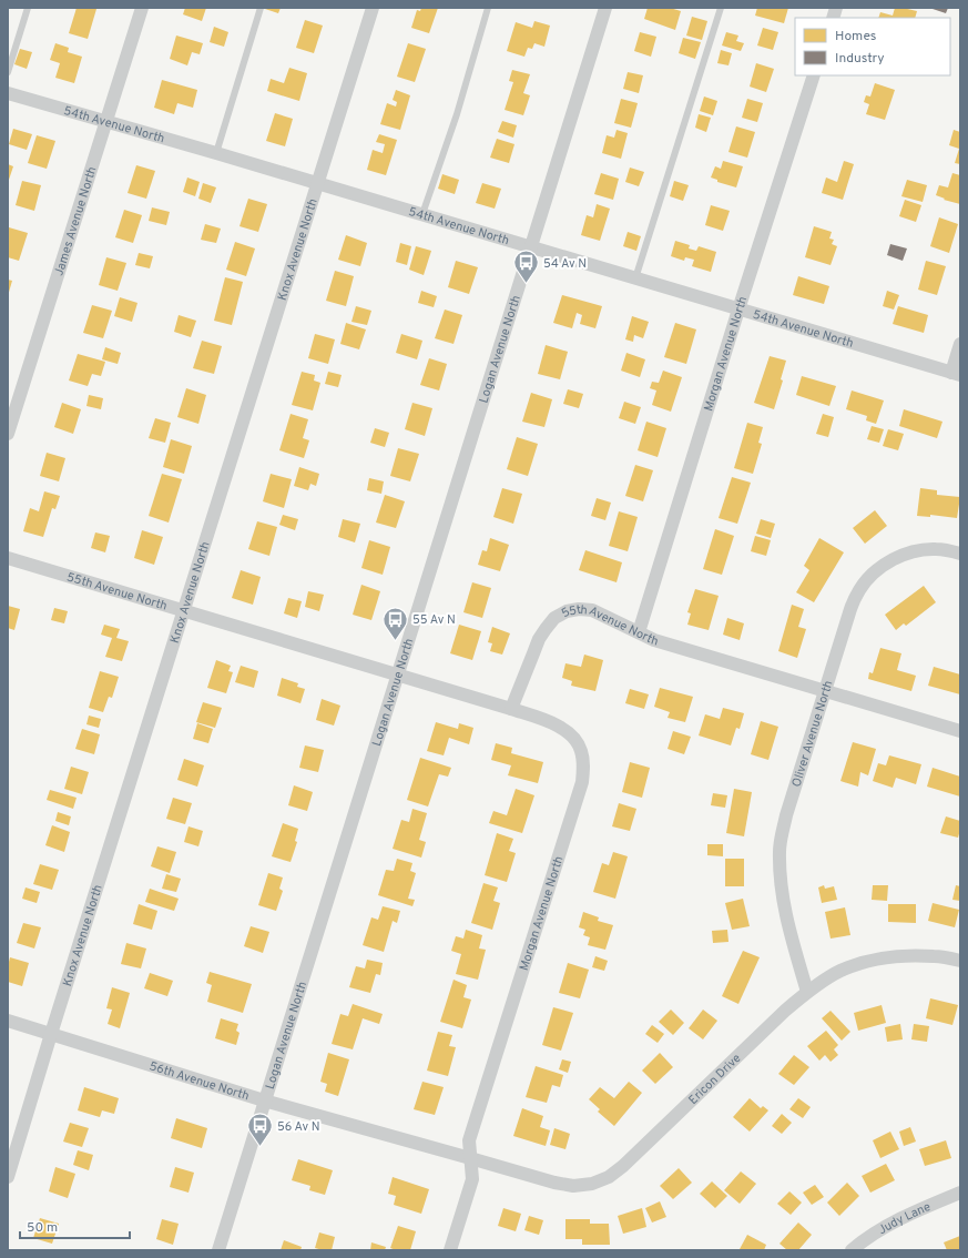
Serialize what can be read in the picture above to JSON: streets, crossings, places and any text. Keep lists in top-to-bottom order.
{
  "streets": {
    "street": [
      "54th Avenue North",
      "James Avenue North",
      "Knox Avenue North",
      "Logan Avenue North",
      "Morgan Avenue North",
      "55th Avenue North",
      "Oliver Avenue North",
      "Ericon Drive",
      "56th Avenue North",
      "Judy Lane"
    ]
  },
  "crossings": [
    ["54th Avenue North", "James Avenue North"],
    ["54th Avenue North", "Knox Avenue North"],
    ["54th Avenue North", "Logan Avenue North"],
    ["54th Avenue North", "Morgan Avenue North"],
    ["Knox Avenue North", "55th Avenue North"],
    ["Knox Avenue North", "56th Avenue North"],
    ["Logan Avenue North", "55th Avenue North"],
    ["Logan Avenue North", "56th Avenue North"],
    ["Morgan Avenue North", "55th Avenue North"],
    ["Morgan Avenue North", "Ericon Drive"],
    ["Morgan Avenue North", "56th Avenue North"],
    ["55th Avenue North", "Oliver Avenue North"],
    ["Oliver Avenue North", "Ericon Drive"],
    ["Ericon Drive", "56th Avenue North"]
  ],
  "places": {
    "bus stop": ["54 Av N", "55 Av N", "56 Av N"]
  },
  "legend": ["Homes", "Industry"],
  "scale_bar": "50 m"
}
